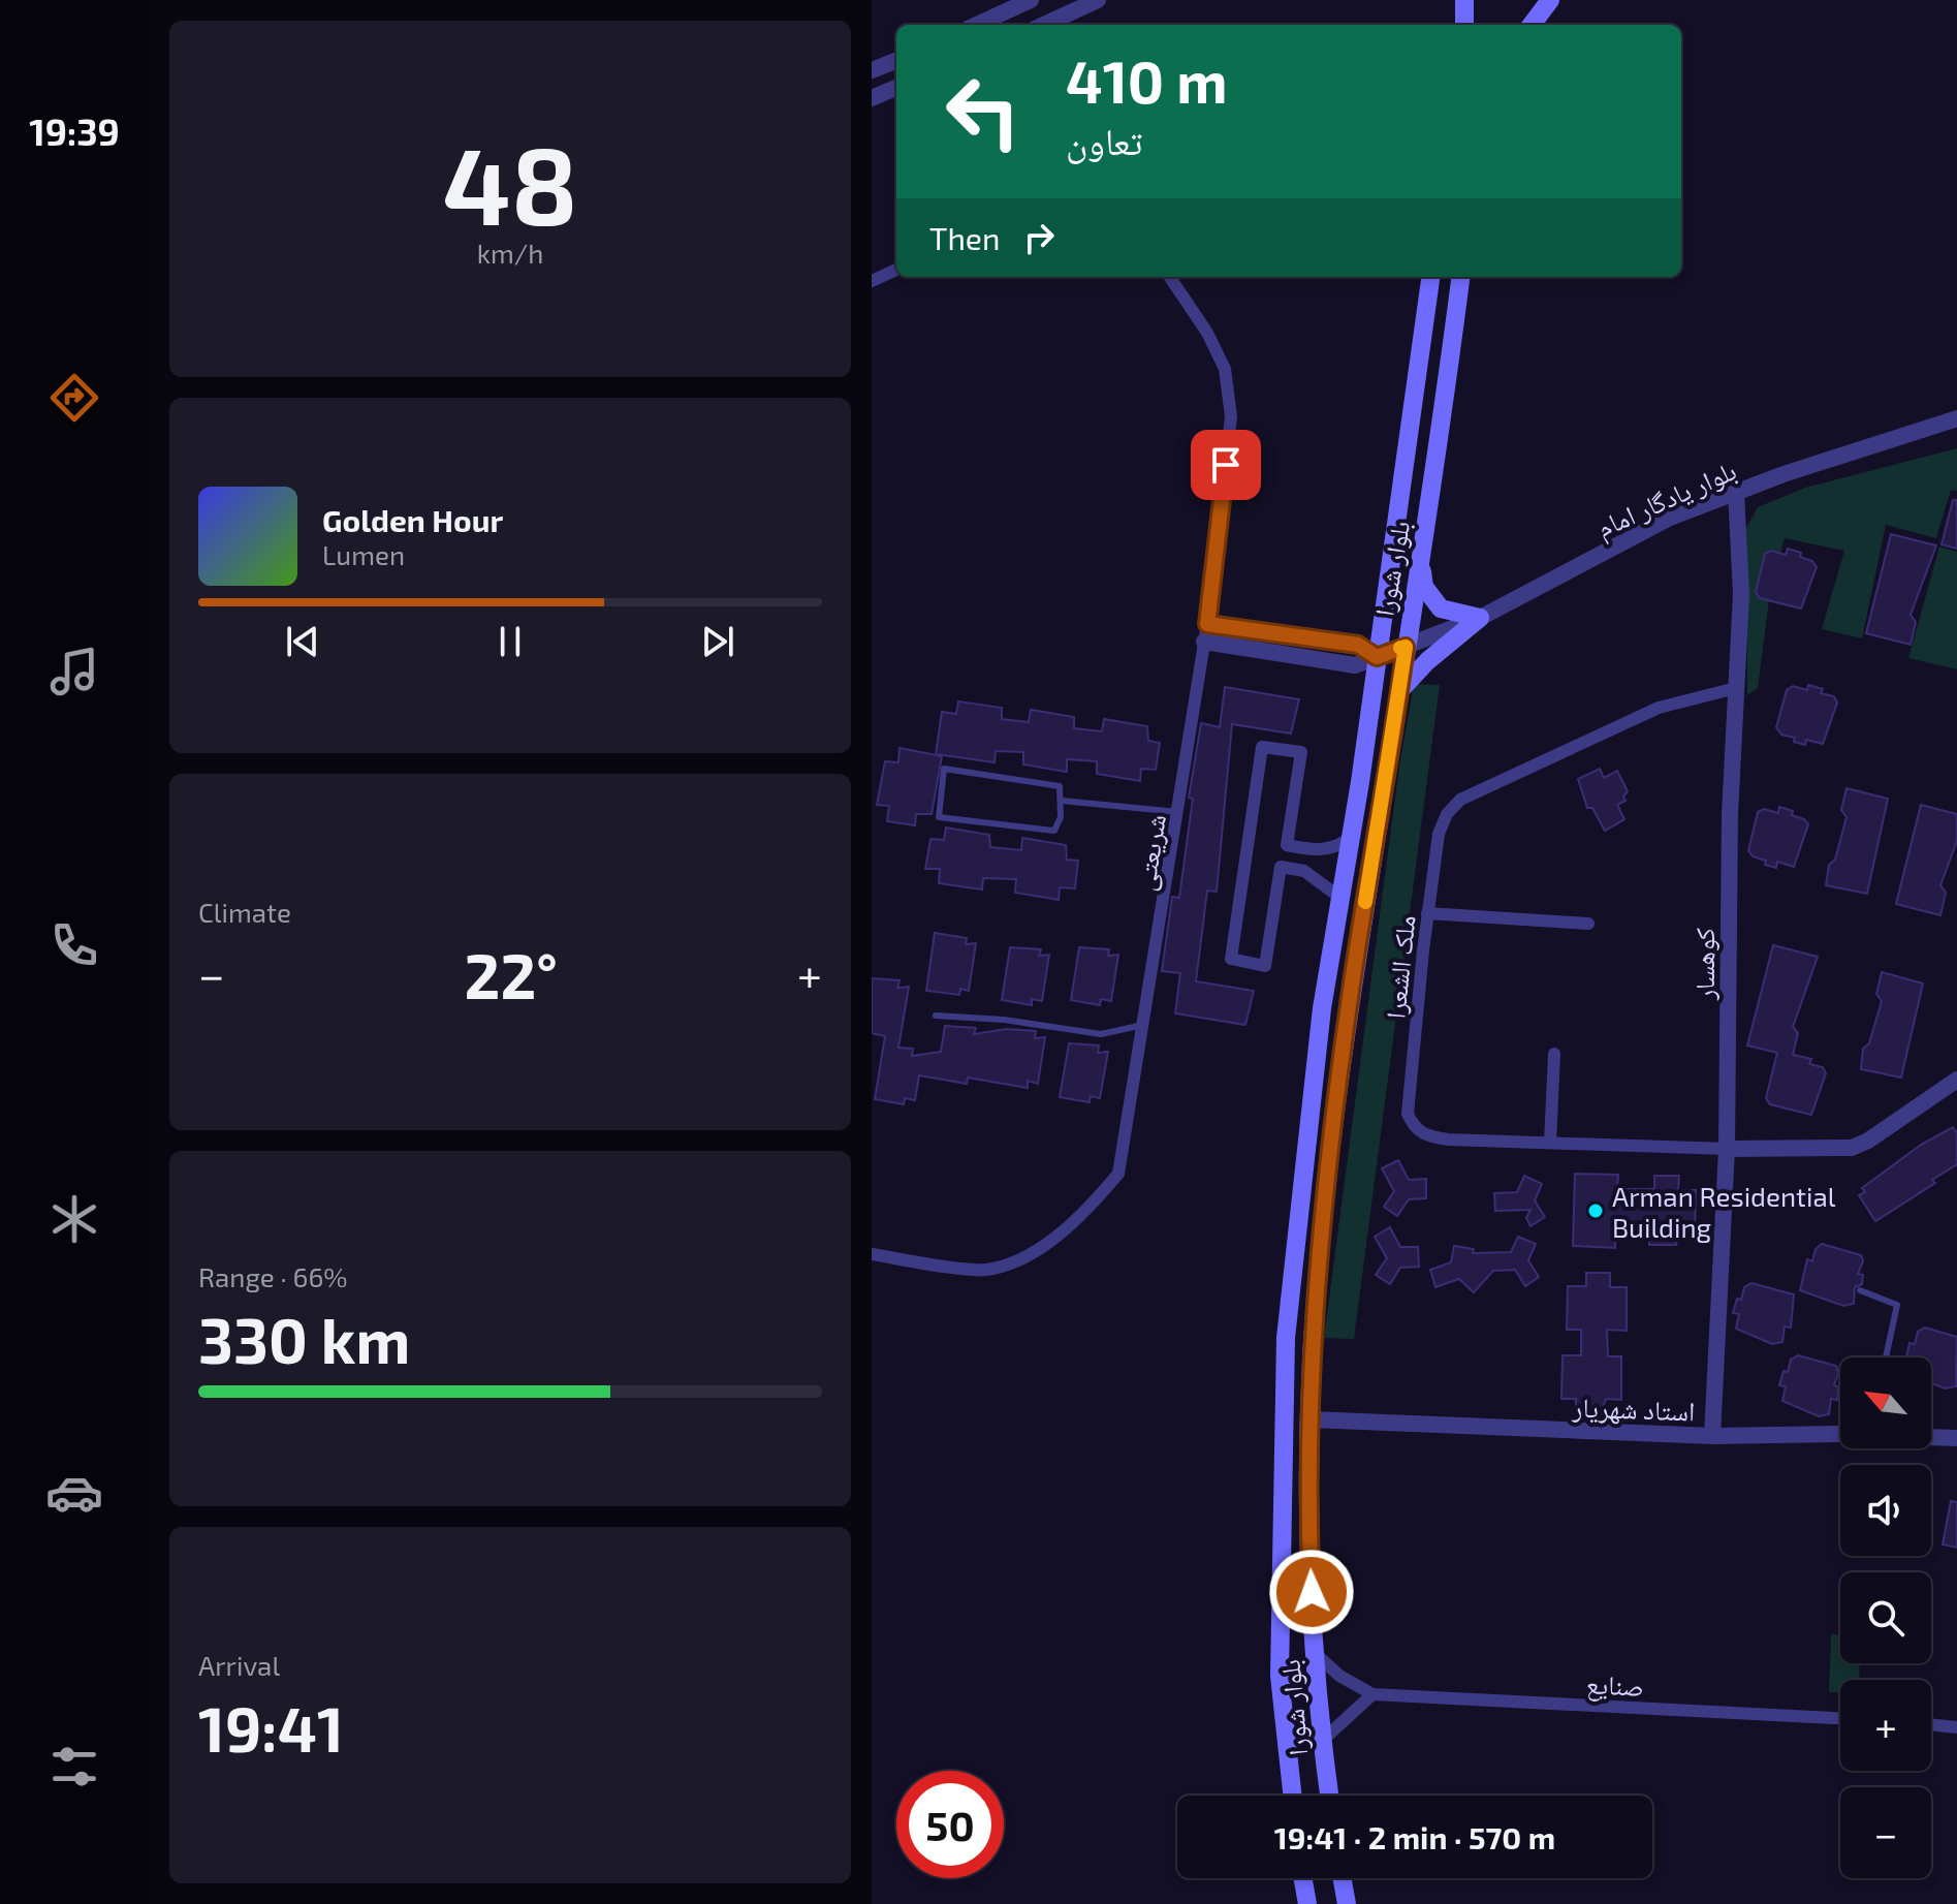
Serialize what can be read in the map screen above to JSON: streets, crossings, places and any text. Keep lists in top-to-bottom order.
{
  "streets": {
    "main road": ["بلوار شورا"],
    "street": [
      "بلوار یادگار امام",
      "شریعتی",
      "کوهسار",
      "ملک الشعرا",
      "استاد شهریار",
      "صنایع"
    ]
  },
  "crossings": [
    ["بلوار یادگار امام", "بلوار شورا"],
    ["بلوار یادگار امام", "شریعتی"],
    ["بلوار یادگار امام", "کوهسار"],
    ["بلوار شورا", "استاد شهریار"],
    ["کوهسار", "ملک الشعرا"],
    ["کوهسار", "استاد شهریار"]
  ],
  "places": ["Arman Residential Building"],
  "north": "top left",
  "page": {
    "tabs": "19:39",
    "tile": [
      ["48", "km/h"],
      "Climate",
      ["Range · 66%", "330 km"],
      ["Arrival", "19:41"]
    ],
    "turn": ["410 m", "تعاون"],
    "then": "Then",
    "song": ["Golden Hour", "Lumen"],
    "heat": ["−", "22°", "+"],
    "map_buttons": ["+", "−"],
    "limit": "50",
    "trip": "19:41 · 2 min · 570 m"
  }
}
